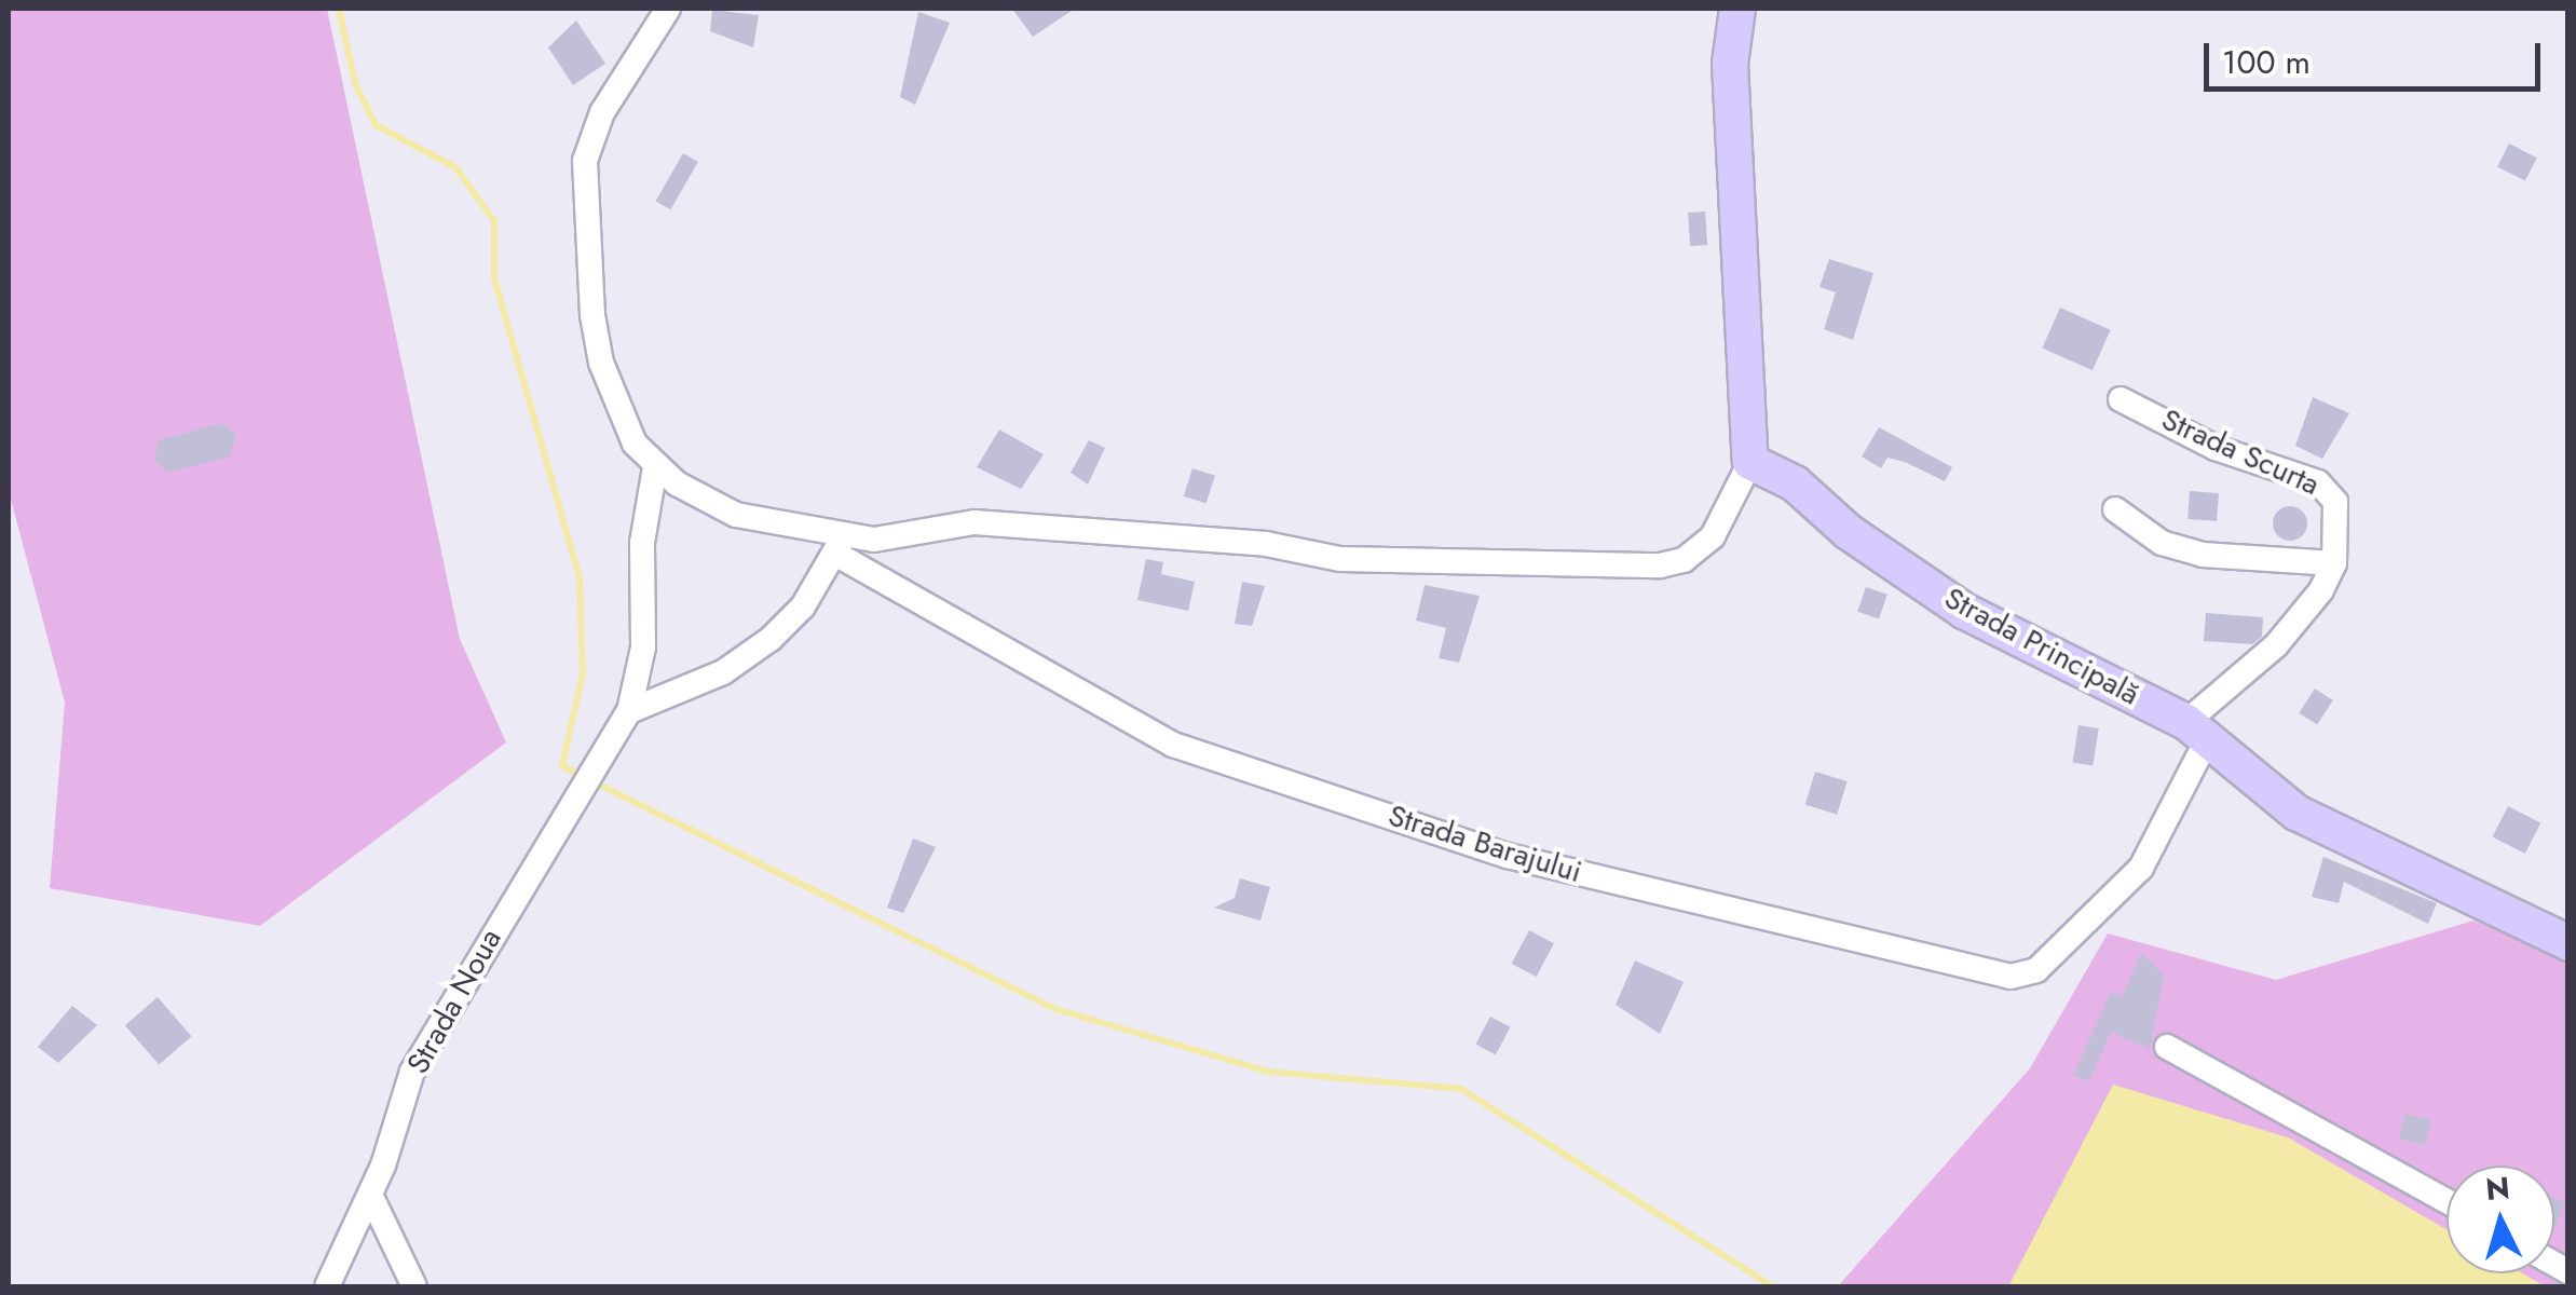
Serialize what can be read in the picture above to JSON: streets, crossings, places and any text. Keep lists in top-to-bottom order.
{
  "streets": {
    "main road": ["Strada Principală"],
    "street": ["Strada Scurta", "Strada Barajului", "Strada Noua"]
  },
  "crossings": [
    ["Strada Principală", "Strada Barajului"]
  ],
  "scale_bar": "100 m",
  "north": "top"
}
